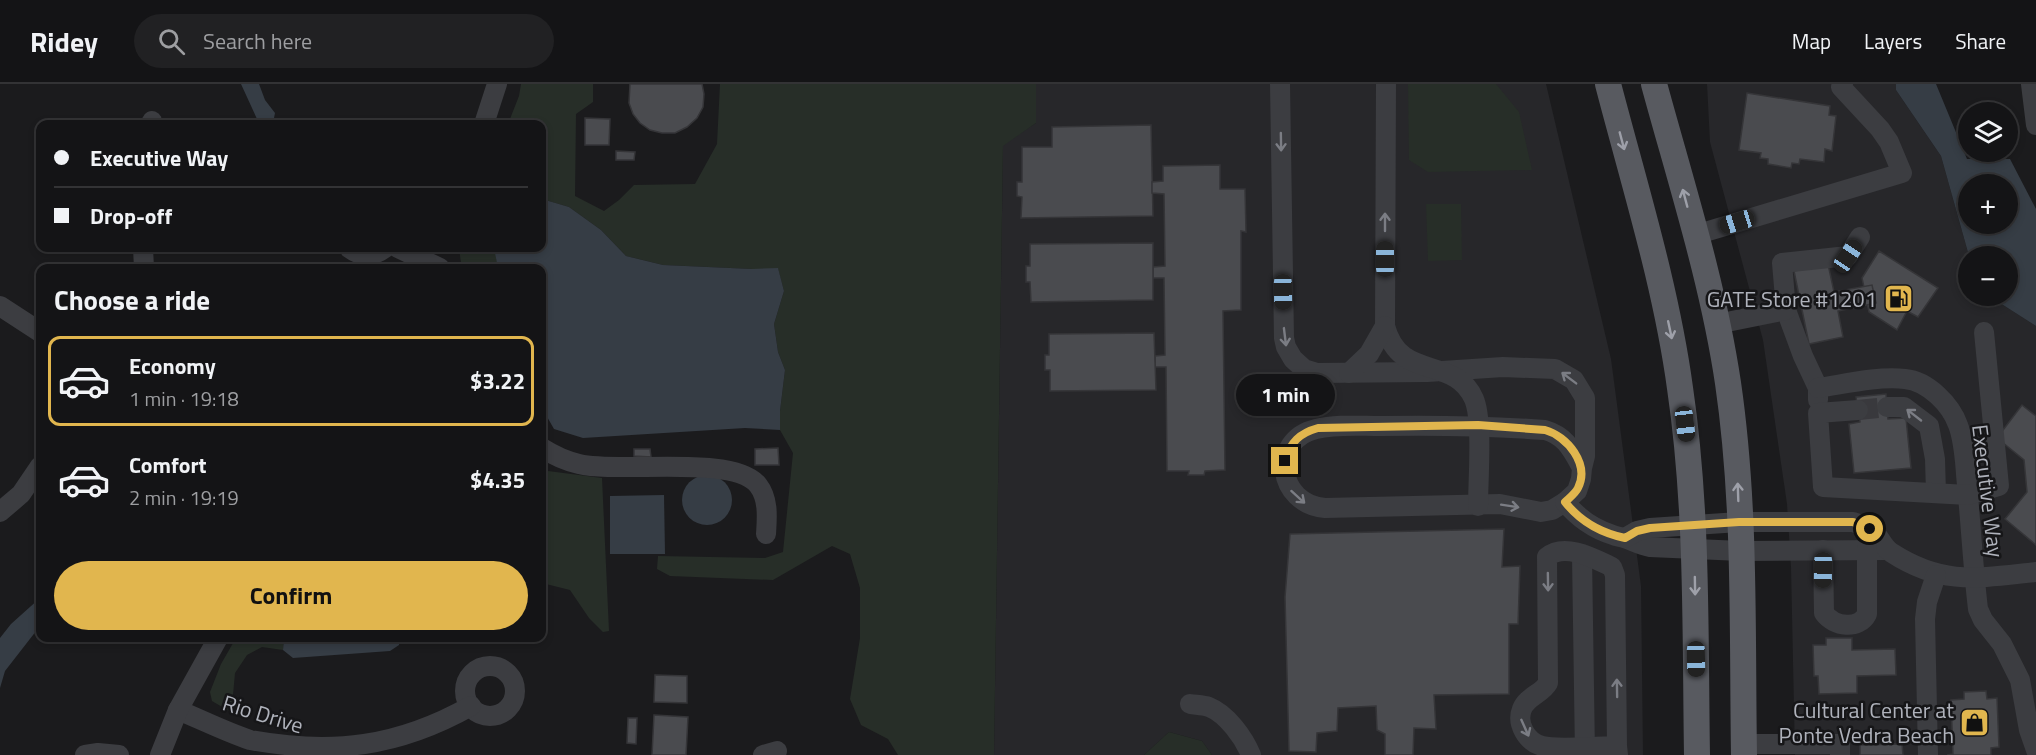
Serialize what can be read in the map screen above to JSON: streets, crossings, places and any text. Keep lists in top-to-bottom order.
{
  "streets": {
    "street": ["Executive Way", "Rio Drive"]
  },
  "places": {
    "fuel station": ["GATE Store #1201"],
    "shop": ["Cultural Center at Ponte Vedra Beach"]
  },
  "page": {
    "header": "Ridey",
    "search": "Search here",
    "nav": ["Map", "Layers", "Share"],
    "map_buttons": ["+", "−"],
    "banner": ["Executive Way", "Drop-off"],
    "heading": "Choose a ride",
    "list": [
      {
        "name": "Economy",
        "note": "1 min · 19:18",
        "value": "$3.22"
      },
      {
        "name": "Comfort",
        "note": "2 min · 19:19",
        "value": "$4.35"
      }
    ],
    "bubble": "1 min",
    "buttons": "Confirm"
  }
}
